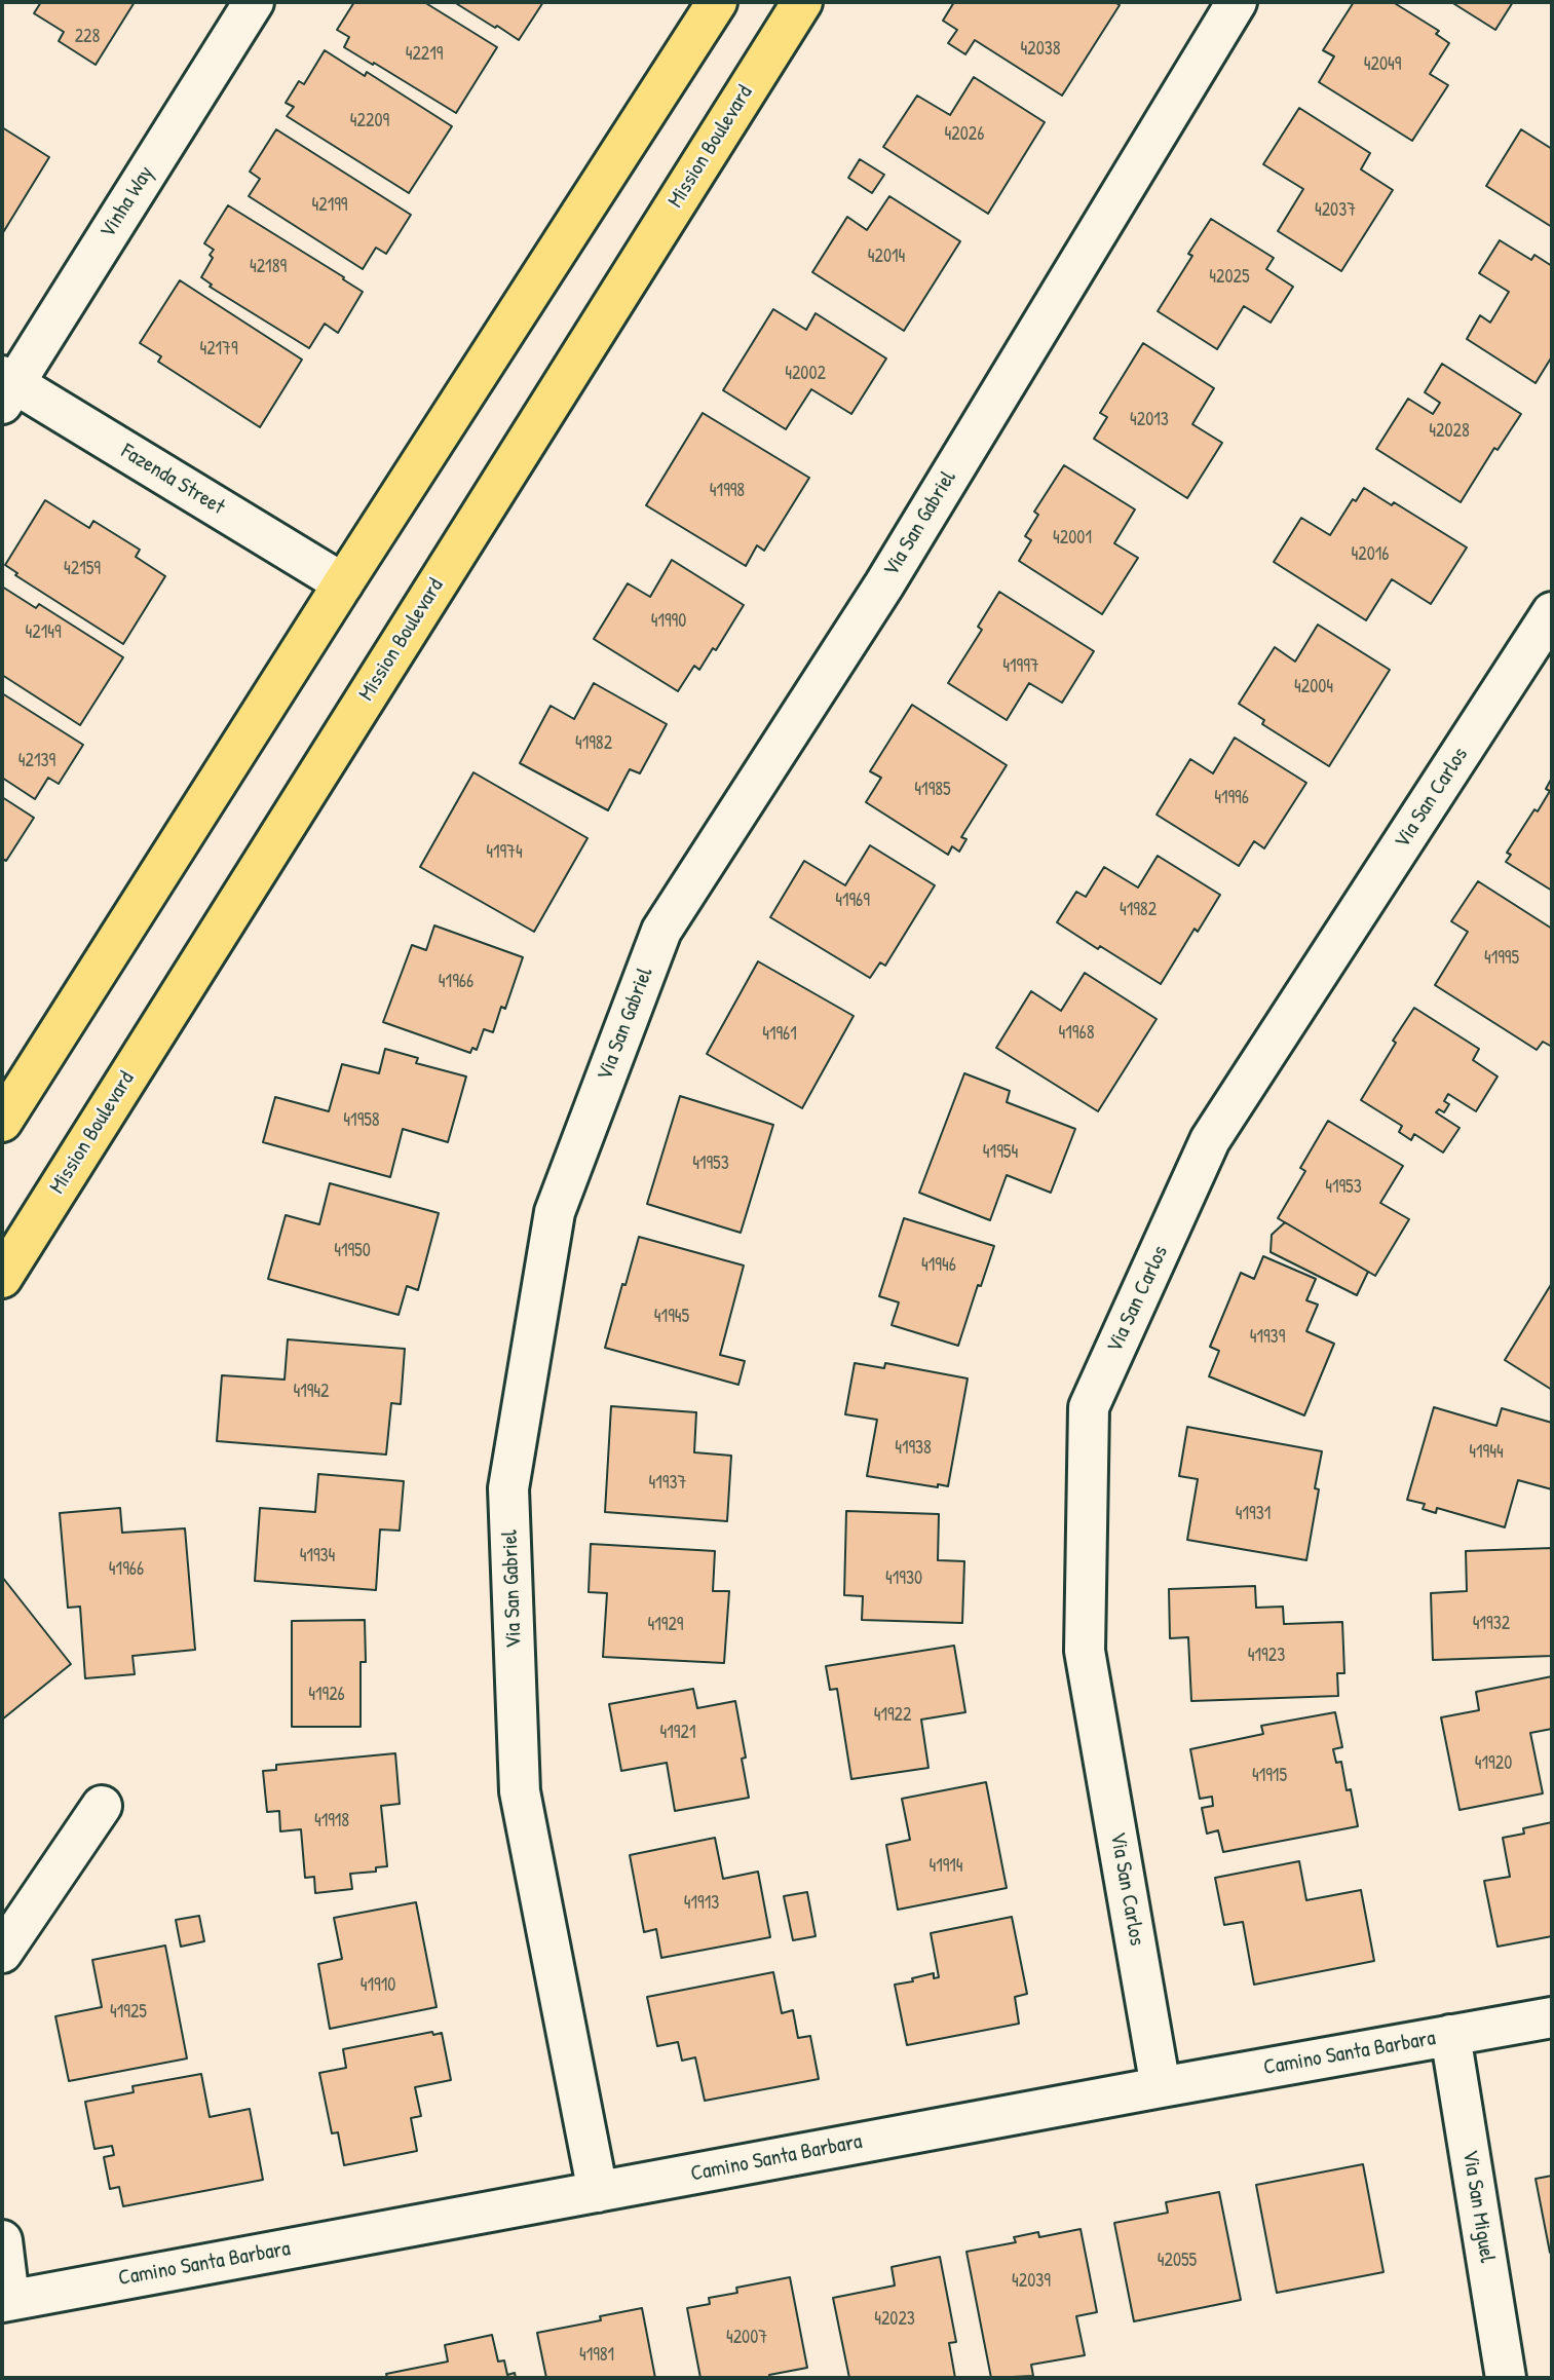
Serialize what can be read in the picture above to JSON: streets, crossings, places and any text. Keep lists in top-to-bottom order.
{
  "streets": {
    "main road": ["Mission Boulevard"],
    "street": [
      "Vinha Way",
      "Fazenda Street",
      "Via San Gabriel",
      "Via San Carlos",
      "Camino Santa Barbara",
      "Via San Miguel"
    ]
  },
  "crossings": [
    ["Vinha Way", "Fazenda Street"],
    ["Via San Gabriel", "Camino Santa Barbara"],
    ["Via San Carlos", "Camino Santa Barbara"],
    ["Camino Santa Barbara", "Via San Miguel"]
  ],
  "house_numbers": [
    "228",
    "42038",
    "42219",
    "42049",
    "42209",
    "42026",
    "42199",
    "42037",
    "42014",
    "42189",
    "42025",
    "42179",
    "42002",
    "42013",
    "42028",
    "41998",
    "42001",
    "42016",
    "42159",
    "41990",
    "42149",
    "41997",
    "42004",
    "41982",
    "42139",
    "41985",
    "41996",
    "41974",
    "41969",
    "41982",
    "41995",
    "41966",
    "41968",
    "41961",
    "41958",
    "41954",
    "41953",
    "41953",
    "41950",
    "41946",
    "41945",
    "41939",
    "41942",
    "41938",
    "41944",
    "41937",
    "41931",
    "41934",
    "41966",
    "41930",
    "41932",
    "41929",
    "41923",
    "41926",
    "41922",
    "41921",
    "41920",
    "41915",
    "41918",
    "41914",
    "41913",
    "41910",
    "41925",
    "42055",
    "42039",
    "42023",
    "42007",
    "41981"
  ]
}
